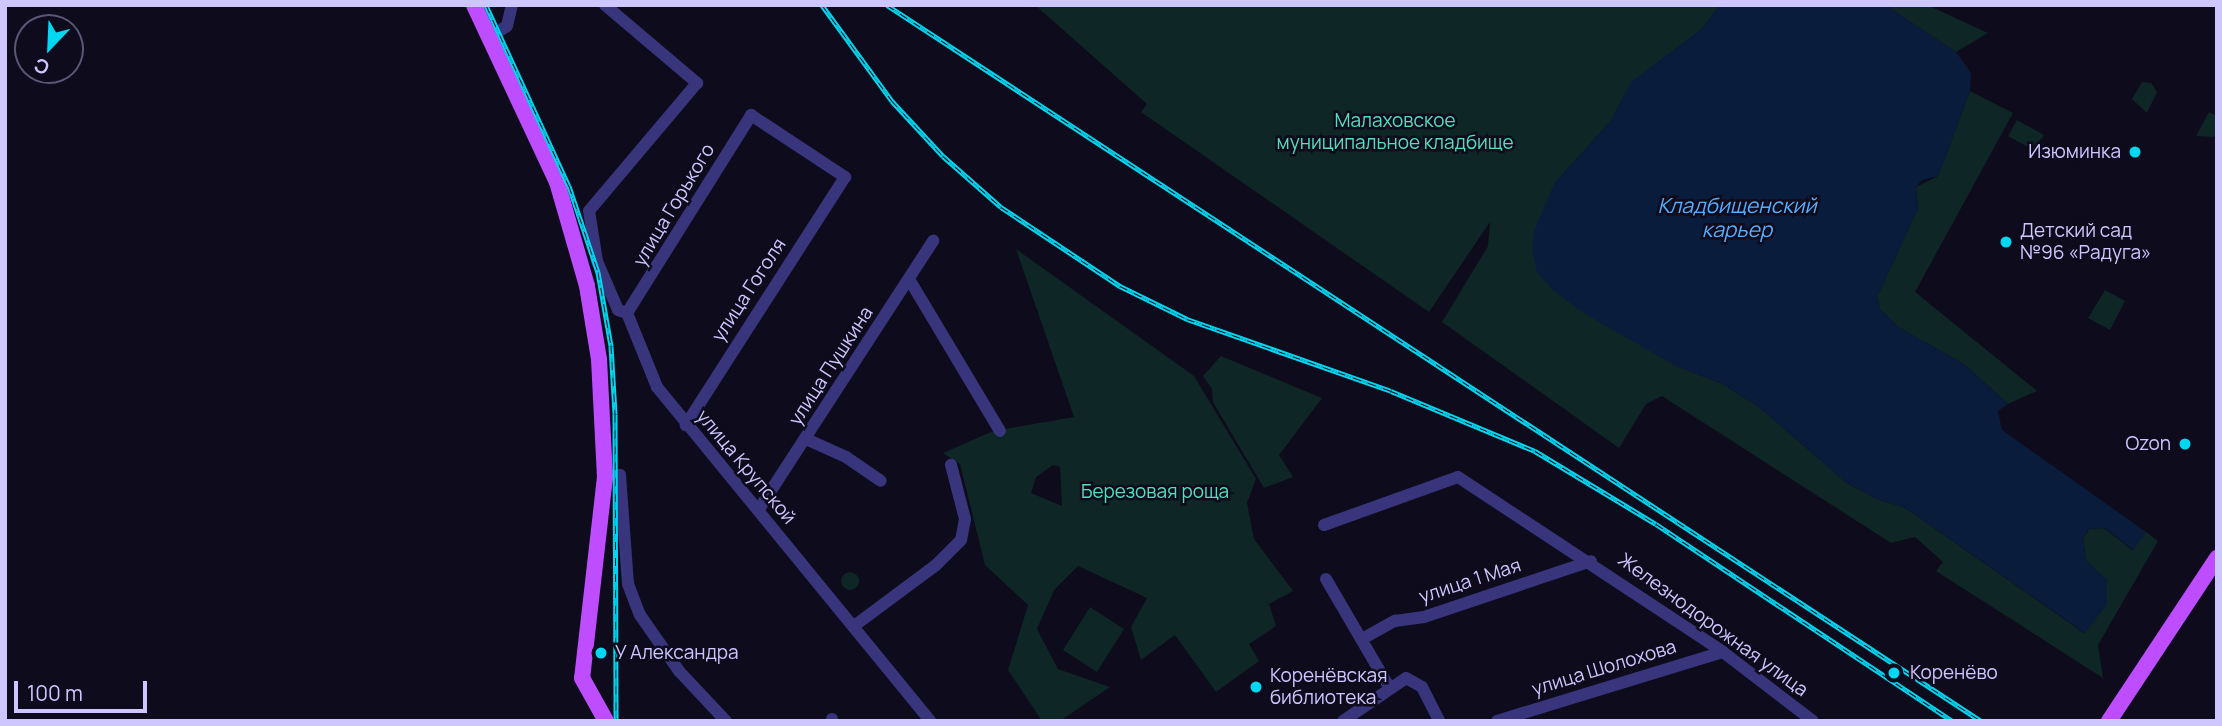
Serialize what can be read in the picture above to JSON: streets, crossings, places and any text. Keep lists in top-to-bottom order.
{
  "streets": {
    "street": [
      "улица Горького",
      "улица Гоголя",
      "улица Пушкина",
      "улица Крупской",
      "улица 1 Мая",
      "Железнодорожная улица",
      "улица Шолохова"
    ]
  },
  "crossings": [
    ["улица Горького", "улица Гоголя"],
    ["улица Горького", "улица Крупской"],
    ["улица Гоголя", "улица Крупской"],
    ["улица Пушкина", "улица Крупской"],
    ["улица 1 Мая", "Железнодорожная улица"],
    ["Железнодорожная улица", "улица Шолохова"]
  ],
  "water": ["Кладбищенский карьер"],
  "parks": ["Малаховское муниципальное кладбище", "Березовая роща"],
  "places": [
    "Изюминка",
    "Детский сад №96 «Радуга»",
    "Ozon",
    "У Александра",
    "Коренёво",
    "Коренёвская библиотека"
  ],
  "scale_bar": "100 m",
  "north": "bottom left"
}
